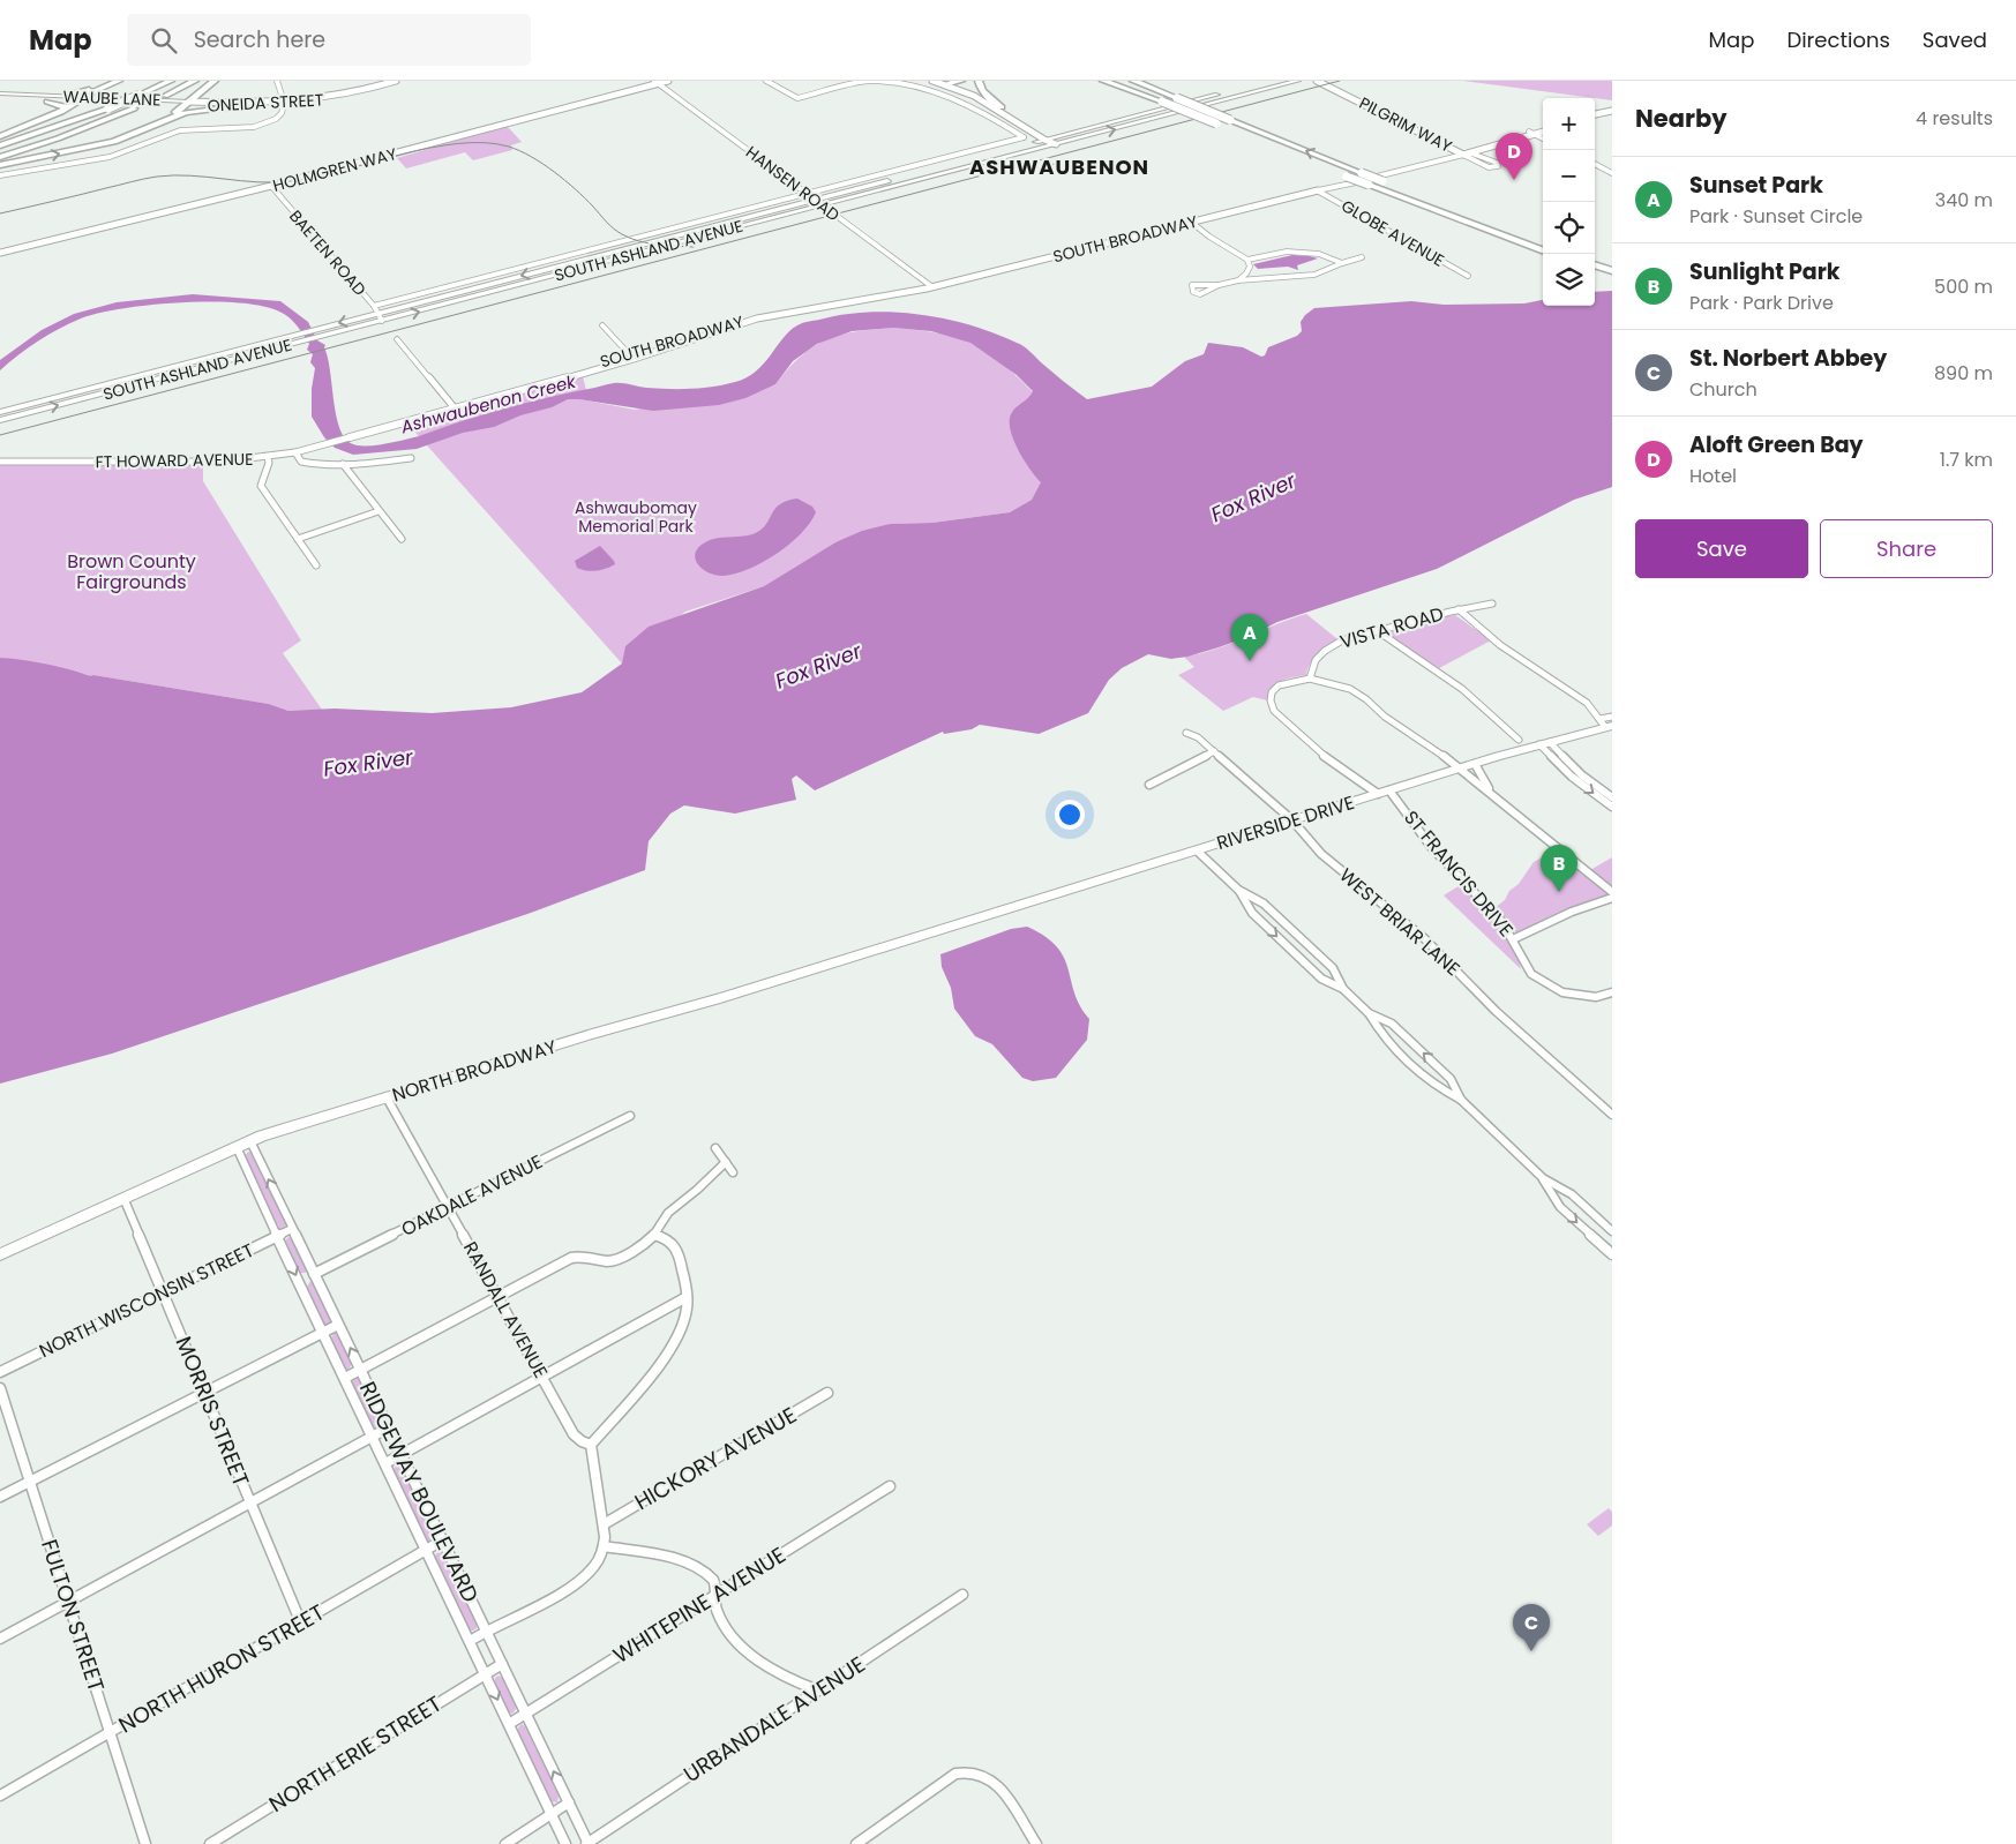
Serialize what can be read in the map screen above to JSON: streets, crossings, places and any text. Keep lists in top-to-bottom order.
{
  "streets": {
    "main road": [
      "WAUBE LANE",
      "SOUTH ASHLAND AVENUE",
      "RIVERSIDE DRIVE",
      "NORTH BROADWAY"
    ],
    "street": [
      "ONEIDA STREET",
      "PILGRIM WAY",
      "HOLMGREN WAY",
      "HANSEN ROAD",
      "GLOBE AVENUE",
      "SOUTH BROADWAY",
      "BAETEN ROAD",
      "FT HOWARD AVENUE",
      "VISTA ROAD",
      "ST FRANCIS DRIVE",
      "WEST BRIAR LANE",
      "OAKDALE AVENUE",
      "NORTH WISCONSIN STREET",
      "RANDALL AVENUE",
      "MORRIS STREET",
      "HICKORY AVENUE",
      "RIDGEWAY BOULEVARD",
      "WHITEPINE AVENUE",
      "FULTON STREET",
      "NORTH HURON STREET",
      "URBANDALE AVENUE",
      "NORTH ERIE STREET"
    ]
  },
  "crossings": [
    ["WAUBE LANE", "ONEIDA STREET"],
    ["PILGRIM WAY", "SOUTH BROADWAY"],
    ["HOLMGREN WAY", "HANSEN ROAD"],
    ["HOLMGREN WAY", "BAETEN ROAD"],
    ["HANSEN ROAD", "SOUTH BROADWAY"],
    ["HANSEN ROAD", "SOUTH ASHLAND AVENUE"],
    ["GLOBE AVENUE", "SOUTH BROADWAY"],
    ["SOUTH BROADWAY", "FT HOWARD AVENUE"],
    ["SOUTH ASHLAND AVENUE", "BAETEN ROAD"],
    ["VISTA ROAD", "ST FRANCIS DRIVE"],
    ["RIVERSIDE DRIVE", "ST FRANCIS DRIVE"],
    ["RIVERSIDE DRIVE", "WEST BRIAR LANE"],
    ["RIVERSIDE DRIVE", "NORTH BROADWAY"],
    ["NORTH BROADWAY", "RANDALL AVENUE"],
    ["NORTH BROADWAY", "MORRIS STREET"],
    ["NORTH BROADWAY", "RIDGEWAY BOULEVARD"],
    ["OAKDALE AVENUE", "RANDALL AVENUE"],
    ["OAKDALE AVENUE", "RIDGEWAY BOULEVARD"],
    ["NORTH WISCONSIN STREET", "MORRIS STREET"],
    ["NORTH WISCONSIN STREET", "RIDGEWAY BOULEVARD"],
    ["MORRIS STREET", "NORTH HURON STREET"],
    ["RIDGEWAY BOULEVARD", "WHITEPINE AVENUE"],
    ["RIDGEWAY BOULEVARD", "NORTH HURON STREET"],
    ["RIDGEWAY BOULEVARD", "URBANDALE AVENUE"],
    ["RIDGEWAY BOULEVARD", "NORTH ERIE STREET"],
    ["FULTON STREET", "NORTH HURON STREET"]
  ],
  "districts": ["ASHWAUBENON"],
  "water": ["Ashwaubenon Creek", "Fox River"],
  "parks": ["Ashwaubomay Memorial Park", "Brown County Fairgrounds"],
  "page": {
    "header": "Map",
    "search": "Search here",
    "nav": ["Map", "Directions", "Saved"],
    "heading": ["Nearby", "4 results"],
    "map_buttons": ["+", "−"],
    "pins": [
      "D",
      "A",
      "B",
      "C"
    ],
    "list": [
      {
        "mark": "A",
        "name": "Sunset Park",
        "note": "Park · Sunset Circle",
        "value": "340 m"
      },
      {
        "mark": "B",
        "name": "Sunlight Park",
        "note": "Park · Park Drive",
        "value": "500 m"
      },
      {
        "mark": "C",
        "name": "St. Norbert Abbey",
        "note": "Church",
        "value": "890 m"
      },
      {
        "mark": "D",
        "name": "Aloft Green Bay",
        "note": "Hotel",
        "value": "1.7 km"
      }
    ],
    "buttons": ["Save", "Share"]
  }
}
